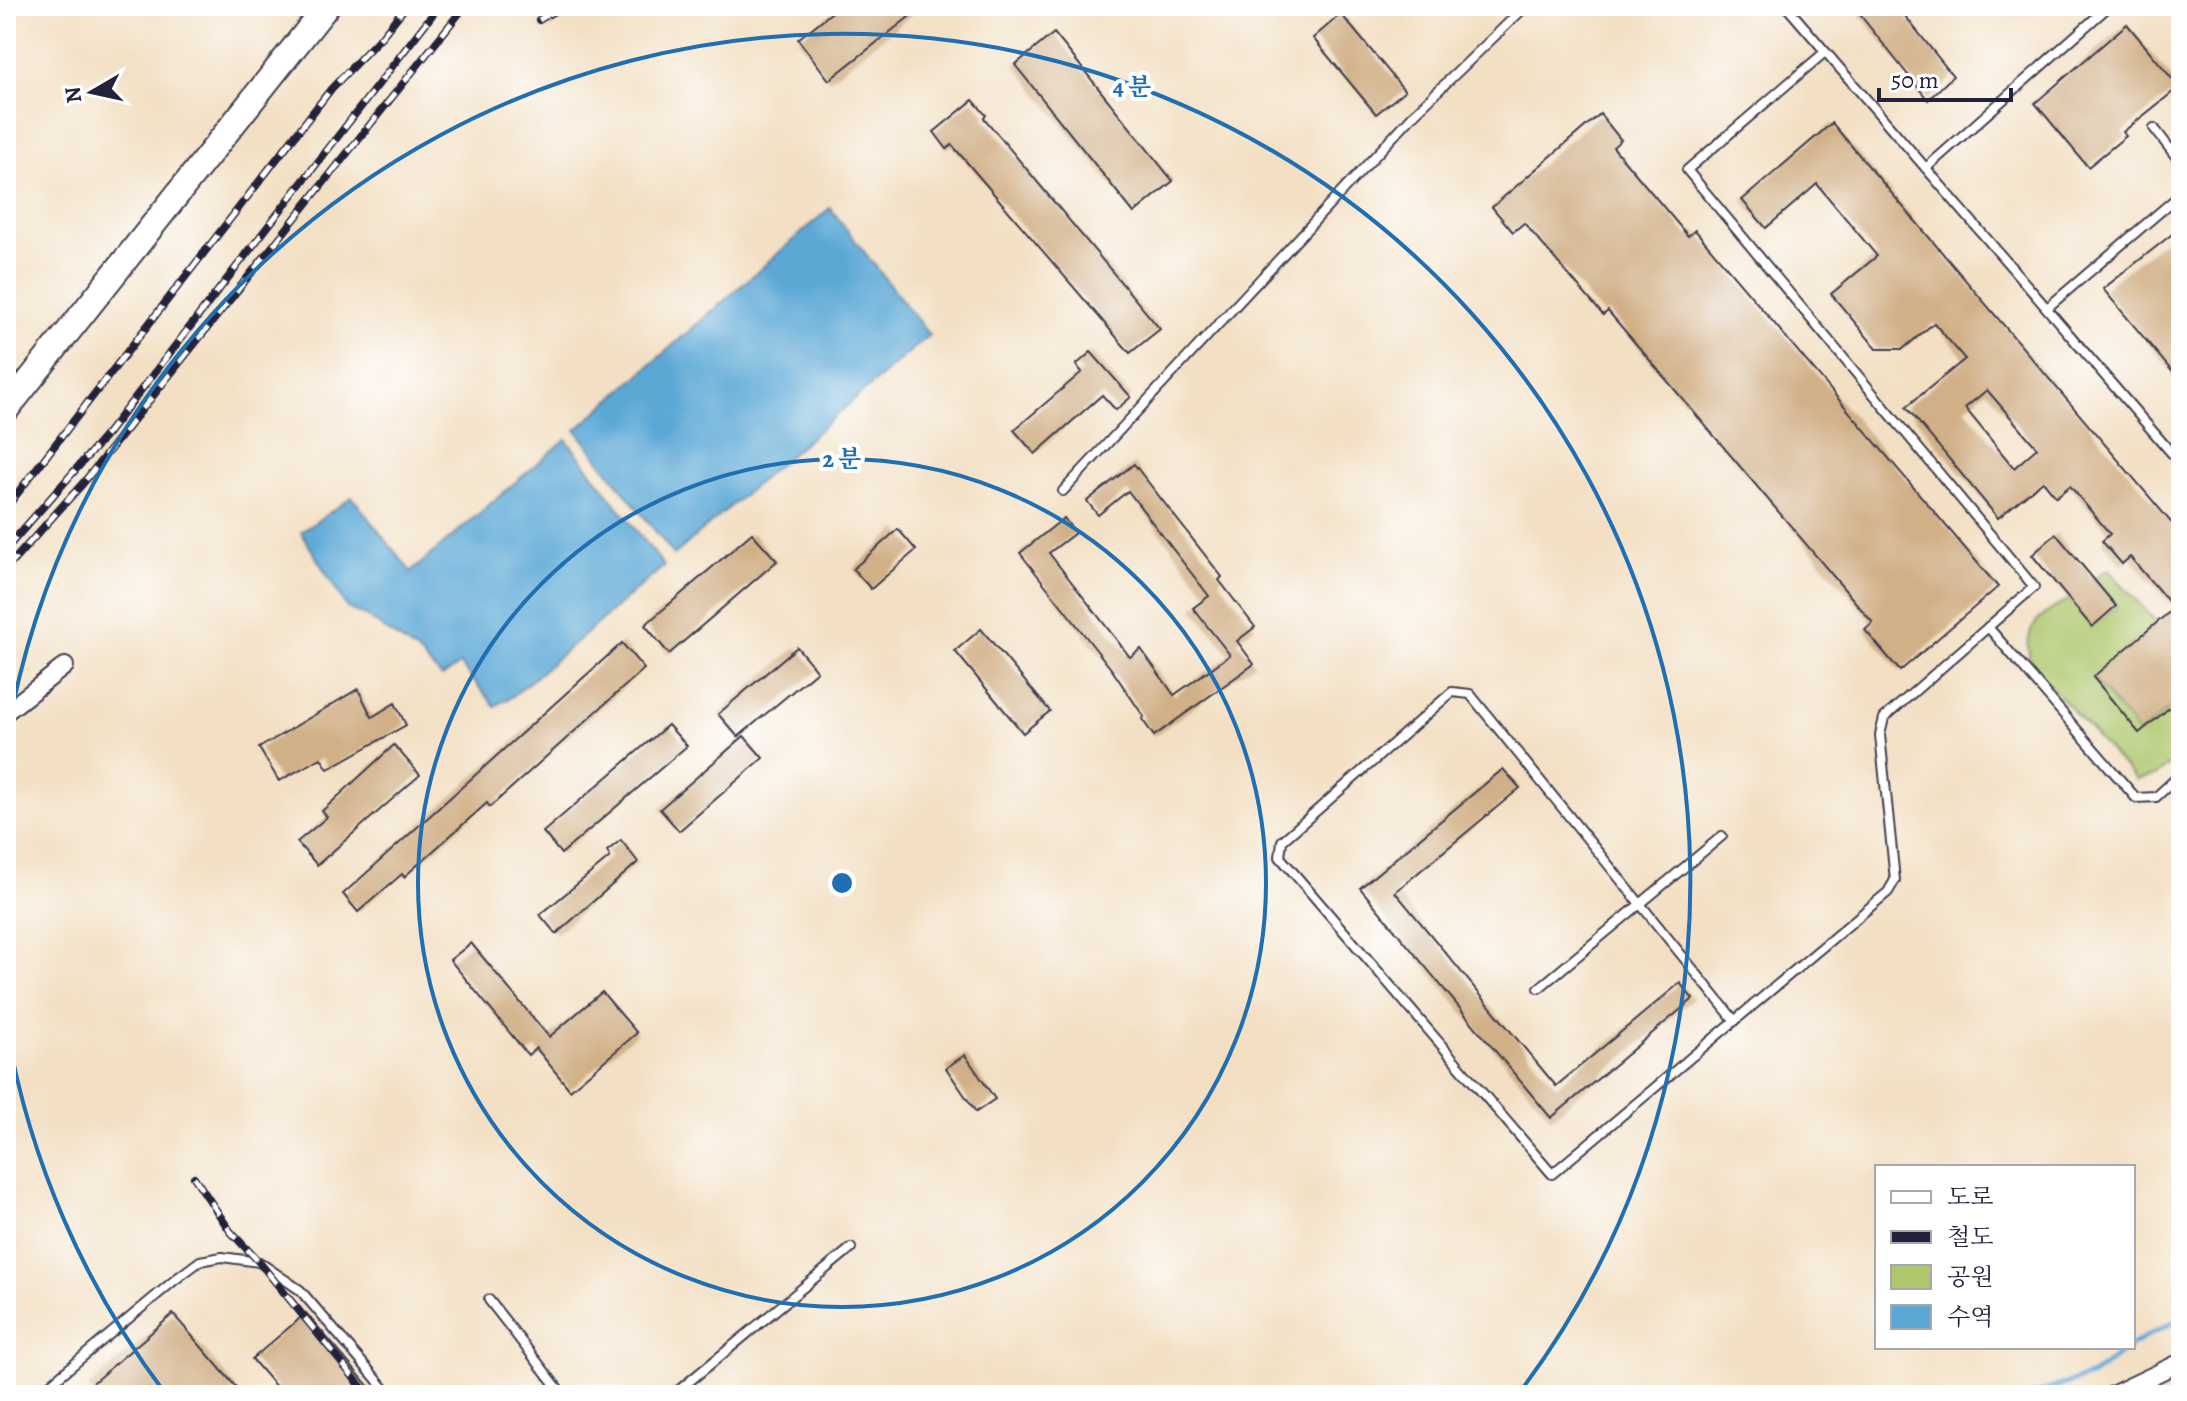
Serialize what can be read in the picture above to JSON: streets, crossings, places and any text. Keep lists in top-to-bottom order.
{
  "legend": [
    "도로",
    "철도",
    "공원",
    "수역"
  ],
  "scale_bar": "50 m",
  "north": "left",
  "rings": ["4 분", "2 분"]
}
